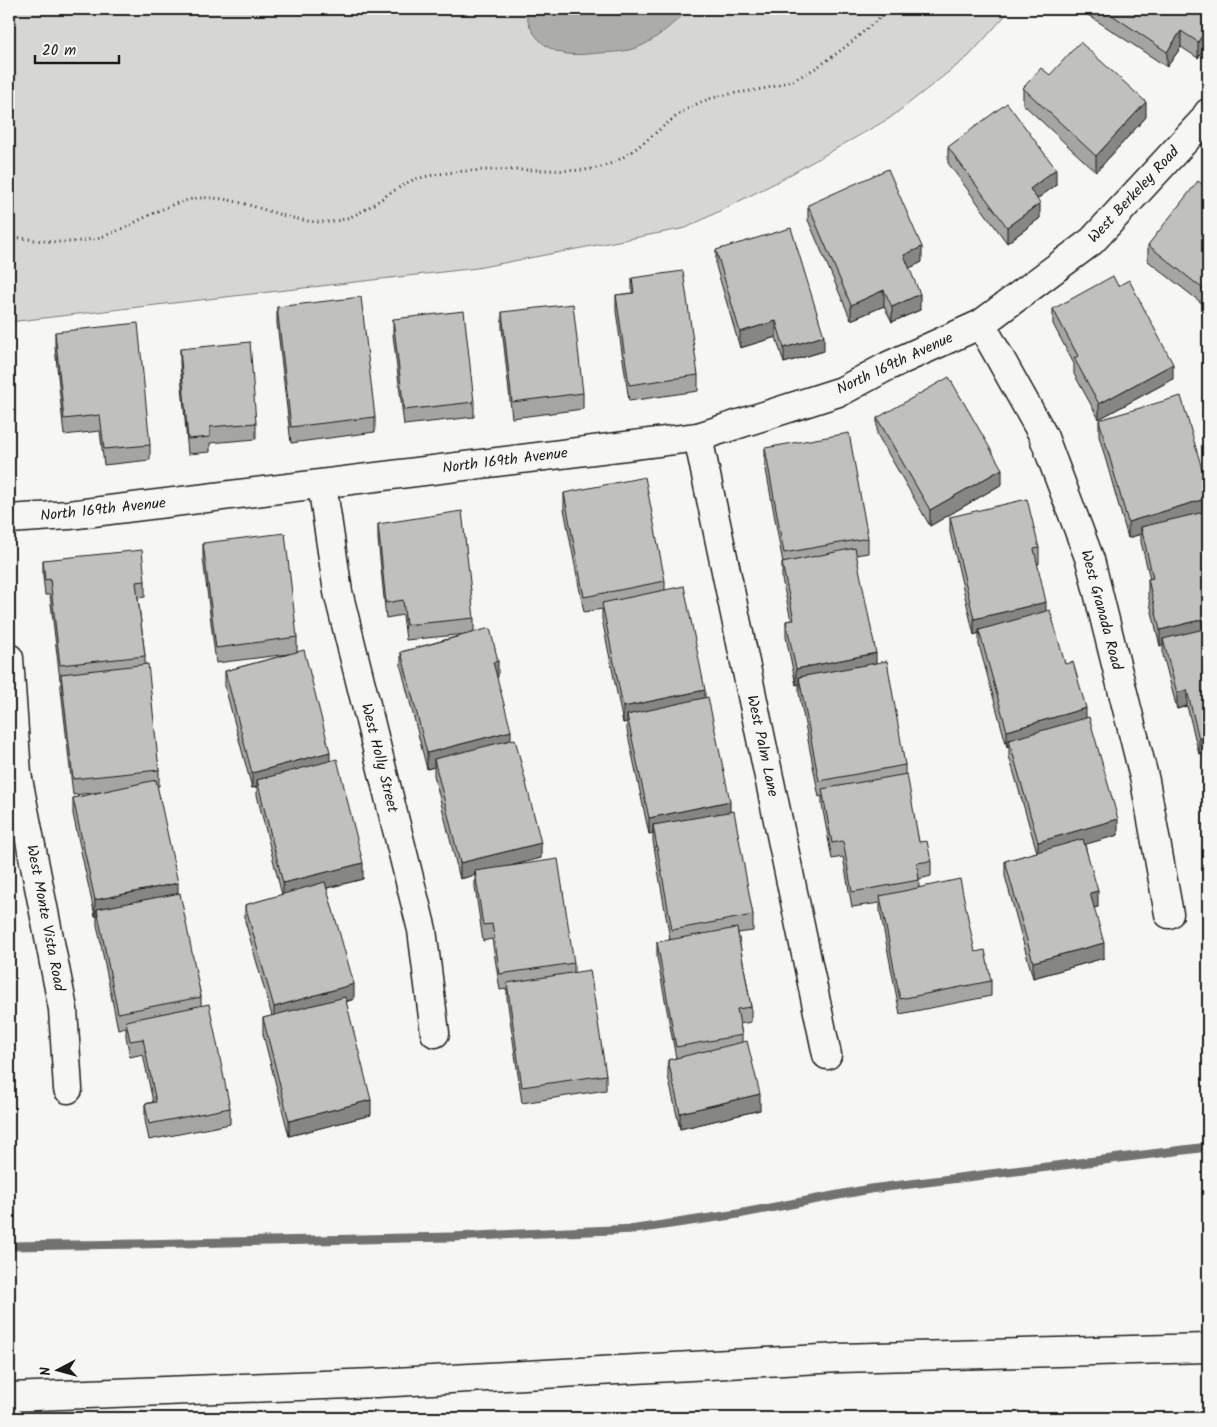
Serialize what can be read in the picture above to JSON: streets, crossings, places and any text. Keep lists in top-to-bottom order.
{
  "streets": {
    "main road": [
      "West Berkeley Road",
      "North 169th Avenue",
      "West Granada Road",
      "West Palm Lane",
      "West Holly Street",
      "West Monte Vista Road"
    ]
  },
  "crossings": [
    ["West Berkeley Road", "North 169th Avenue"],
    ["West Berkeley Road", "West Granada Road"],
    ["North 169th Avenue", "West Granada Road"],
    ["North 169th Avenue", "West Palm Lane"],
    ["North 169th Avenue", "West Holly Street"]
  ],
  "scale_bar": "20 m",
  "north": "left"
}
